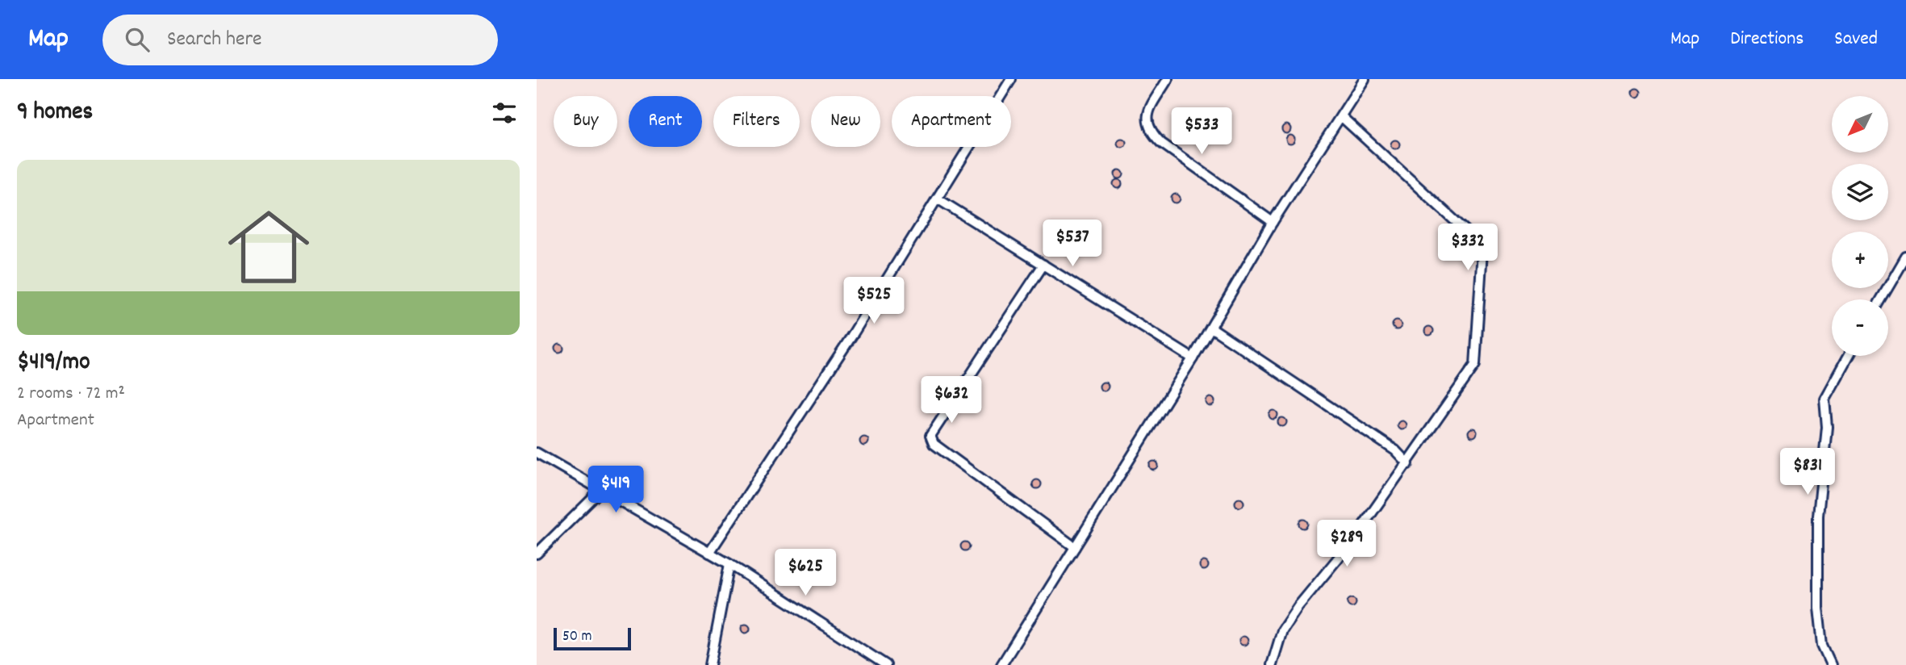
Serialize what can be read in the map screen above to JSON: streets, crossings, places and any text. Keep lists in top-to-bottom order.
{
  "scale_bar": "50 m",
  "north": "bottom left",
  "page": {
    "header": "Map",
    "search": "Search here",
    "nav": ["Map", "Directions", "Saved"],
    "heading": "9 homes",
    "map_buttons": ["+", "−"],
    "chip": [
      "Buy",
      "Rent",
      "Filters",
      "New",
      "Apartment"
    ],
    "price": [
      "$533",
      "$537",
      "$332",
      "$525",
      "$632",
      "$831",
      "$419",
      "$289",
      "$625"
    ],
    "list": [
      {
        "name": "$419/mo",
        "note": "2 rooms · 72 m² · Apartment"
      }
    ],
    "scale": "50 m"
  }
}
